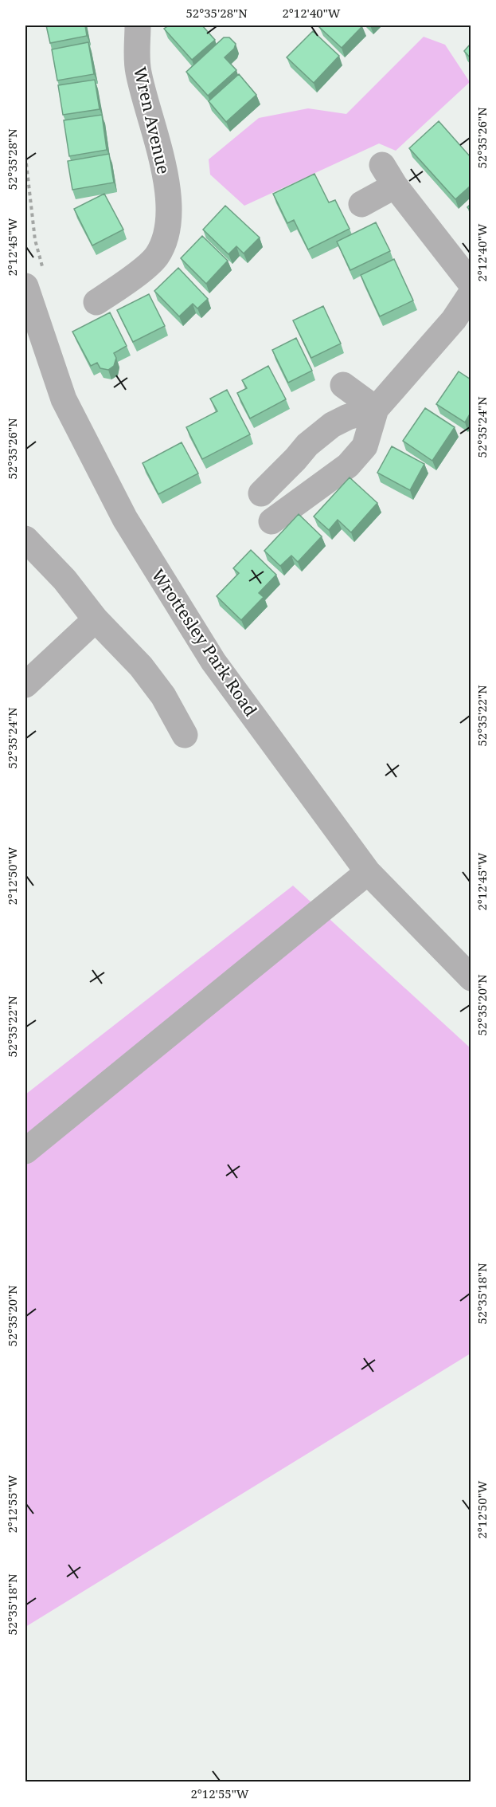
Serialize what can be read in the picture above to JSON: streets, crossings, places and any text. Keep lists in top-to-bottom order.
{
  "streets": {
    "street": ["Wren Avenue", "Wrottesley Park Road"]
  },
  "coordinates": [
    "52°35'28\"N",
    "2°12'40\"W",
    "52°35'26\"N",
    "2°12'45\"W",
    "52°35'24\"N",
    "52°35'22\"N",
    "2°12'50\"W",
    "52°35'20\"N",
    "52°35'18\"N",
    "2°12'55\"W"
  ]
}
